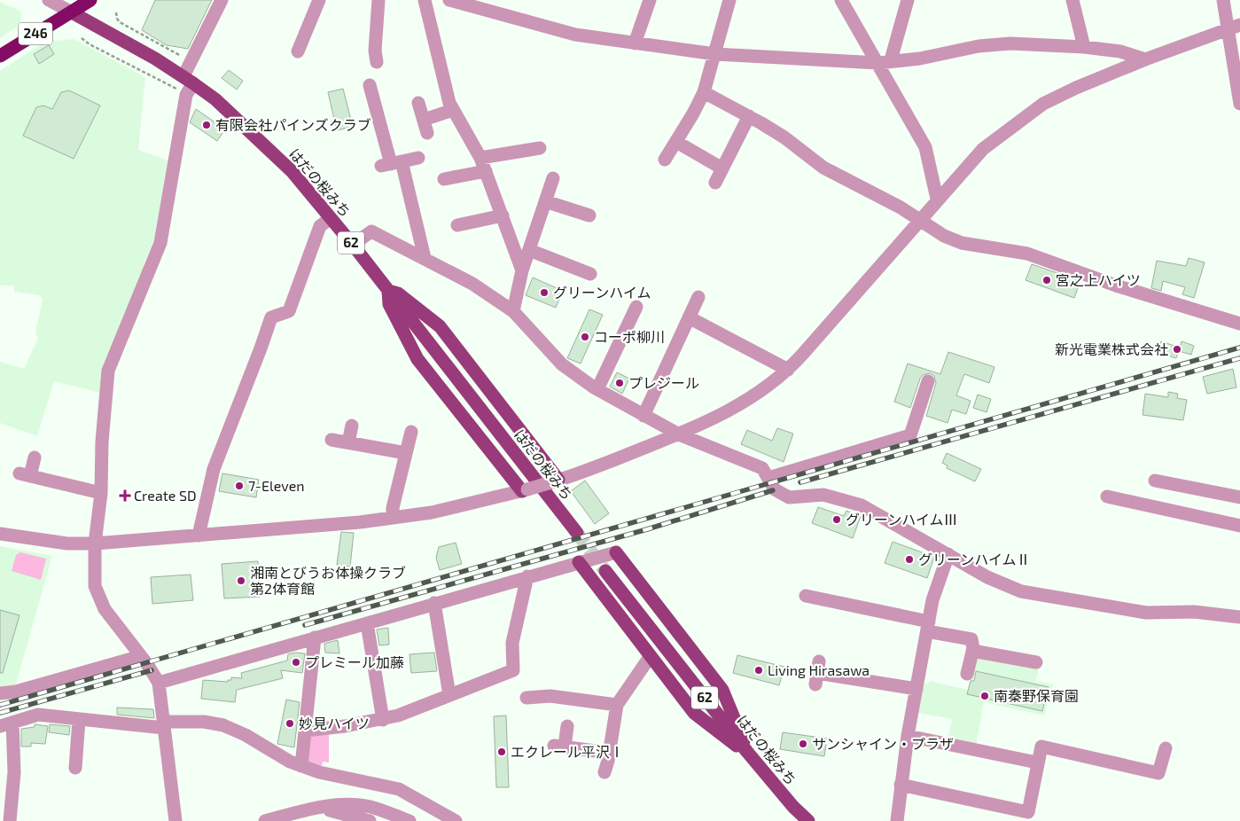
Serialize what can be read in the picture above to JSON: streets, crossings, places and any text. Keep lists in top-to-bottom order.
{
  "streets": {
    "highway": ["246"],
    "main road": ["はだの桜みち", "62"]
  },
  "crossings": [
    ["246", "はだの桜みち"]
  ],
  "places": {
    "other": [
      "有限会社パインズクラブ",
      "宮之上ハイツ",
      "グリーンハイム",
      "コーポ柳川",
      "新光電業株式会社",
      "プレジール",
      "7-Eleven",
      "グリーンハイムⅢ",
      "グリーンハイムⅡ",
      "湘南とびうお体操クラブ 第2体育館",
      "プレミール加藤",
      "Living Hirasawa",
      "南秦野保育園",
      "妙見ハイツ",
      "サンシャイン・プラザ",
      "エクレール平沢Ⅰ"
    ],
    "health": ["Create SD"]
  }
}
